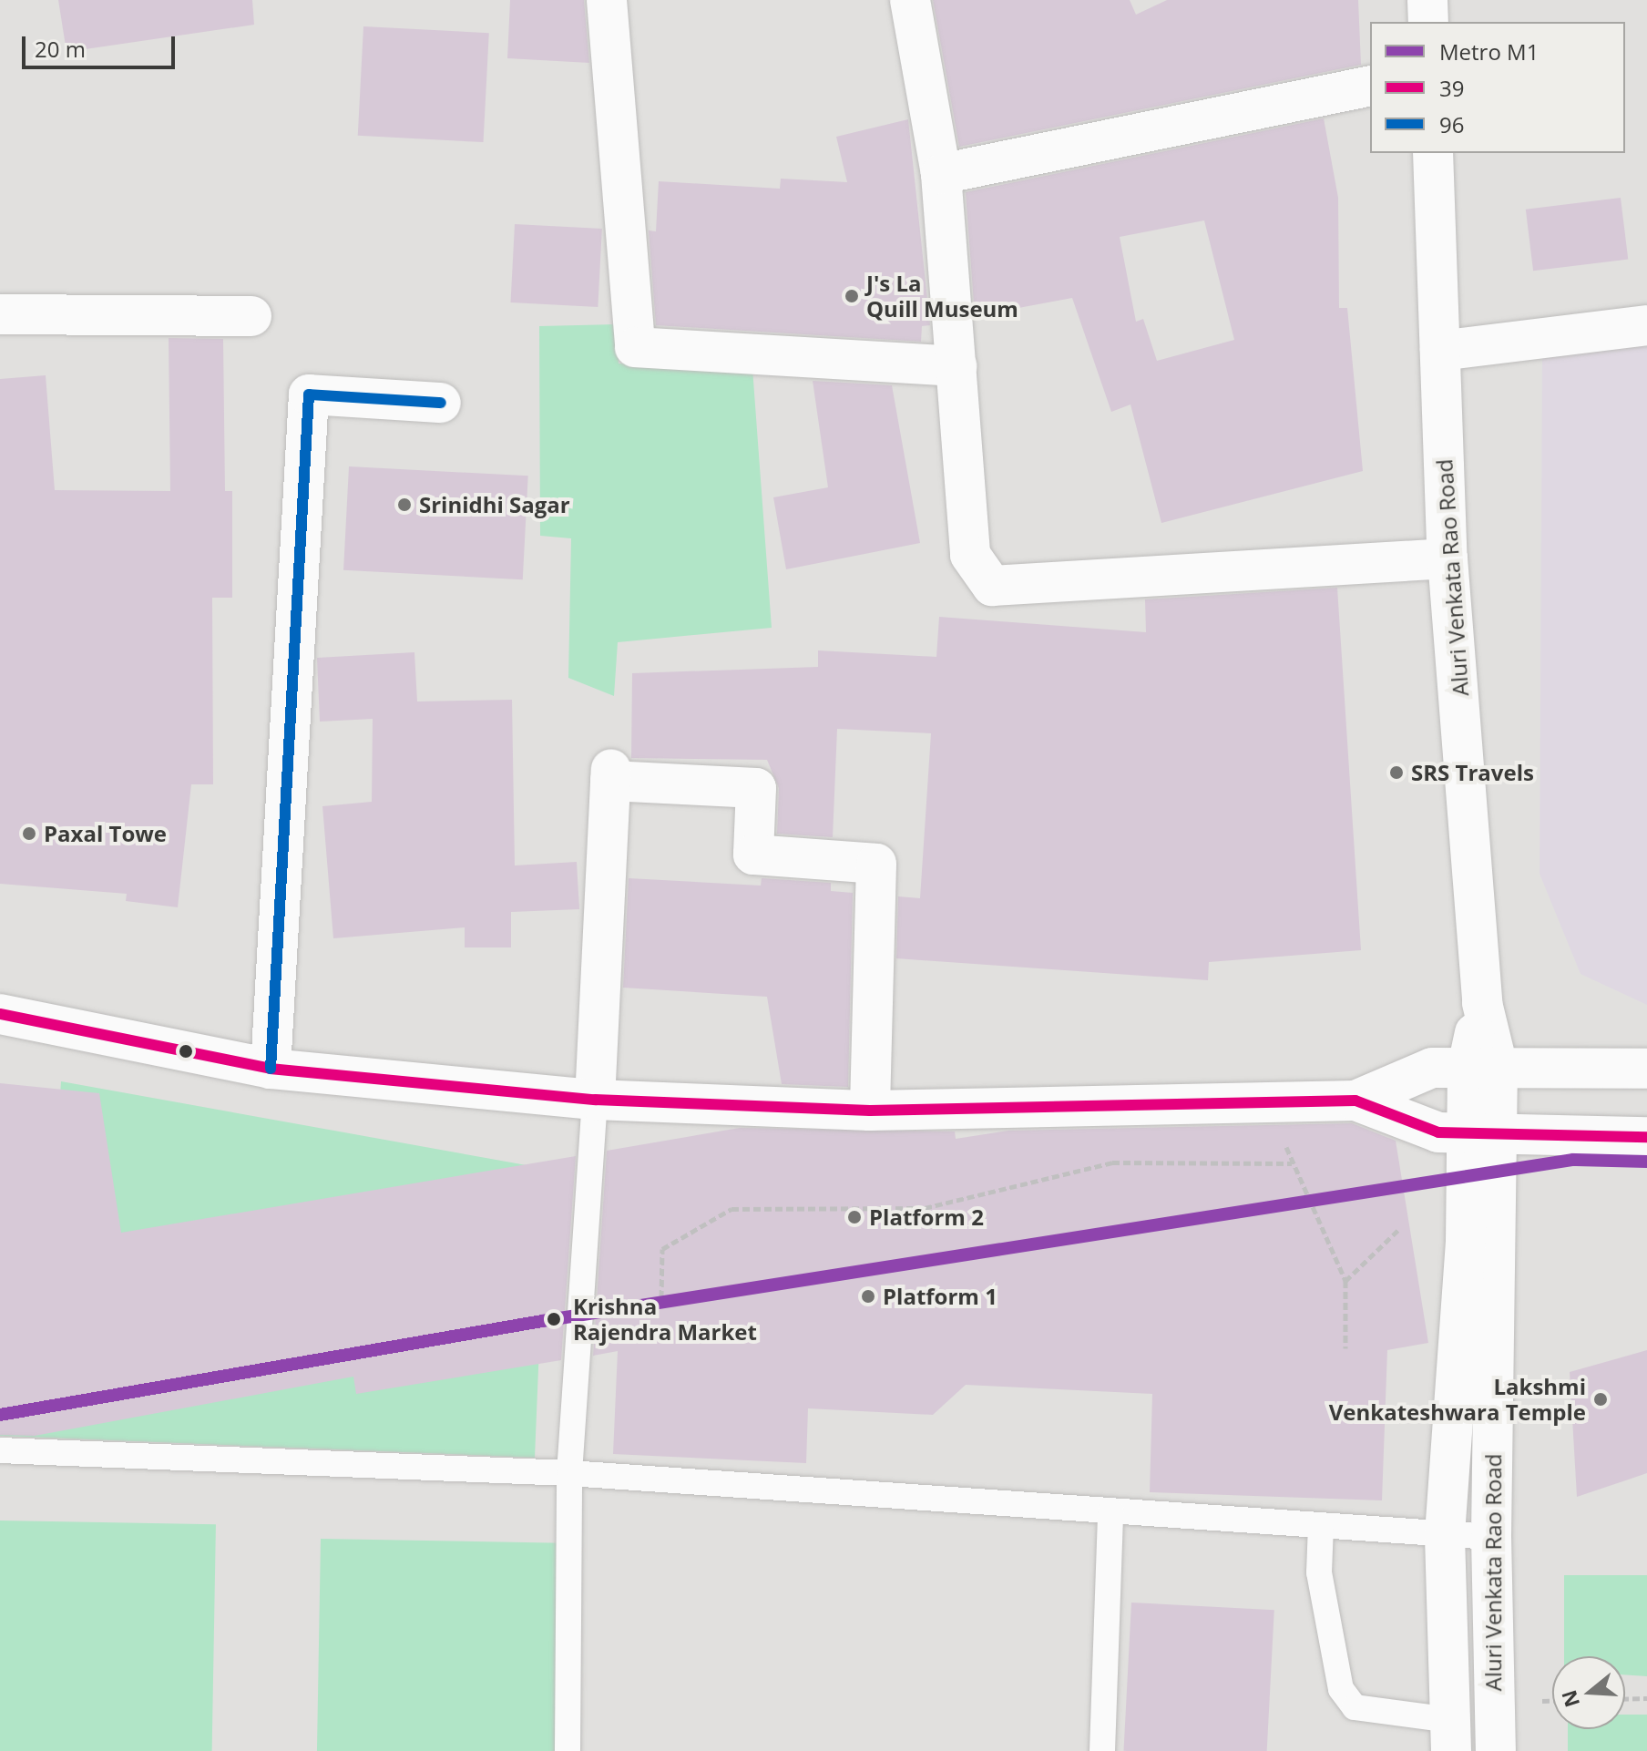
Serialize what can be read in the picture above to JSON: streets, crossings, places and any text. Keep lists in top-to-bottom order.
{
  "streets": {
    "street": ["Aluri Venkata Rao Road"]
  },
  "places": [
    "J's La Quill Museum",
    "Srinidhi Sagar",
    "SRS Travels",
    "Paxal Towe",
    "Platform 2",
    "Platform 1",
    "Krishna Rajendra Market",
    "Lakshmi Venkateshwara Temple"
  ],
  "lines": ["transit line 96", "transit line 39", "metro line M1"],
  "legend": ["Metro M1", "39", "96"],
  "scale_bar": "20 m",
  "north": "left"
}
